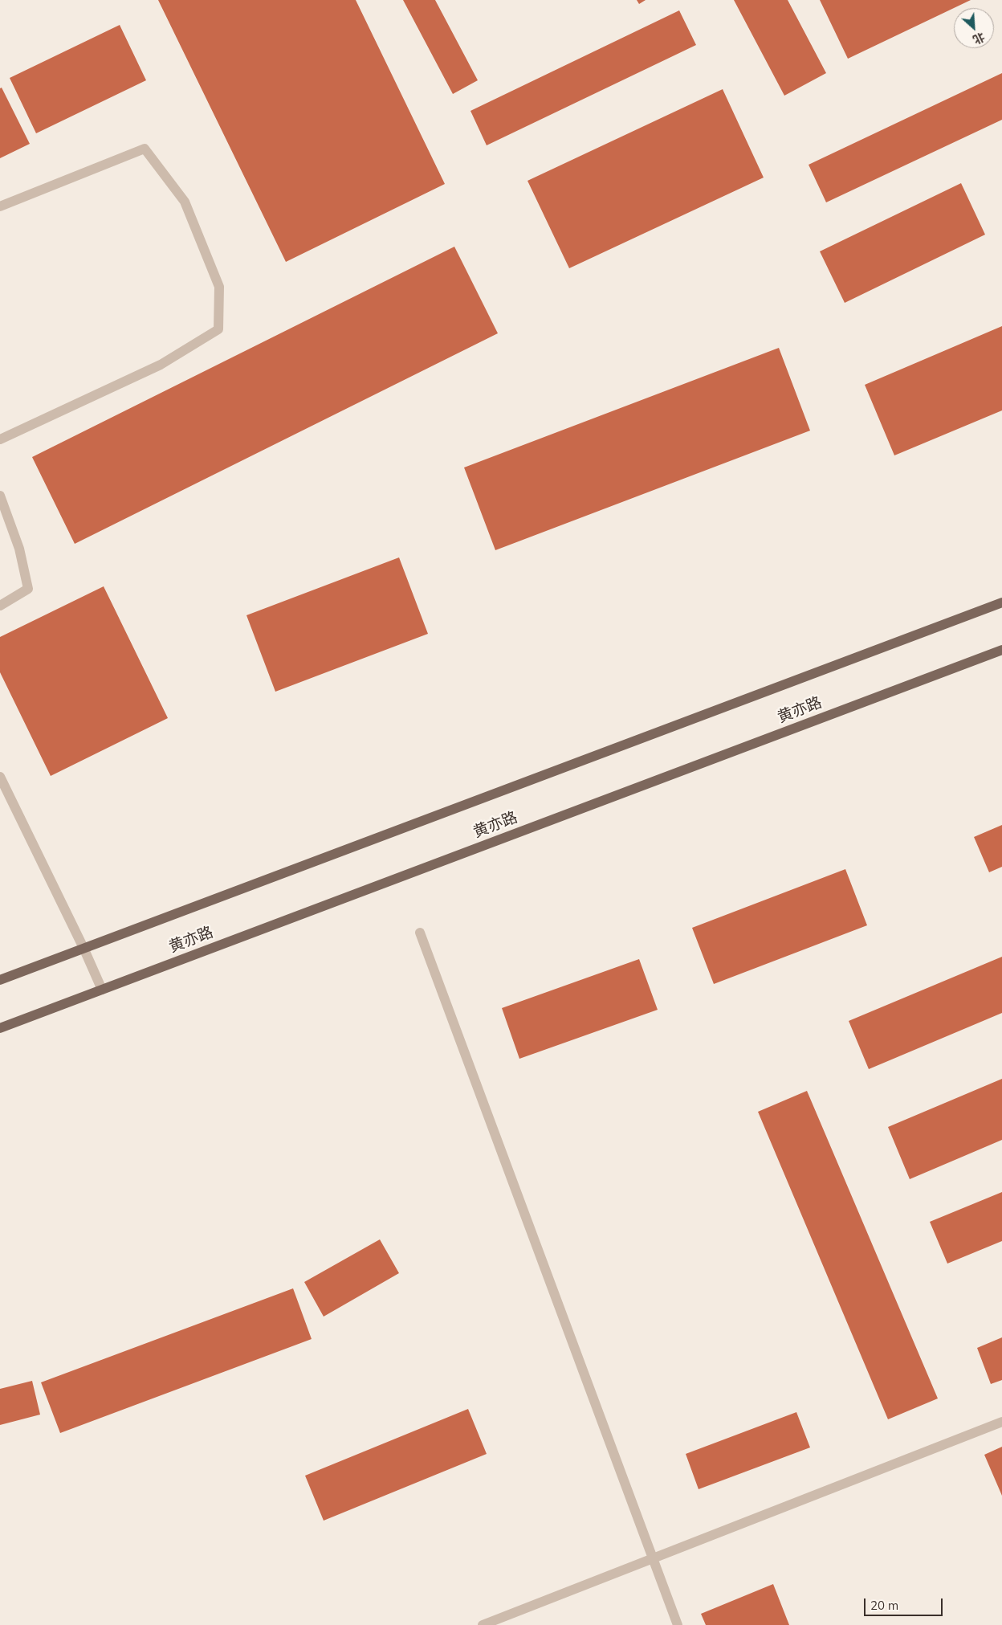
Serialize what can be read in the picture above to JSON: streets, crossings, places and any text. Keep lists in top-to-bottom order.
{
  "streets": {
    "main road": ["黄亦路"]
  },
  "scale_bar": "20 m",
  "north": "bottom right"
}
